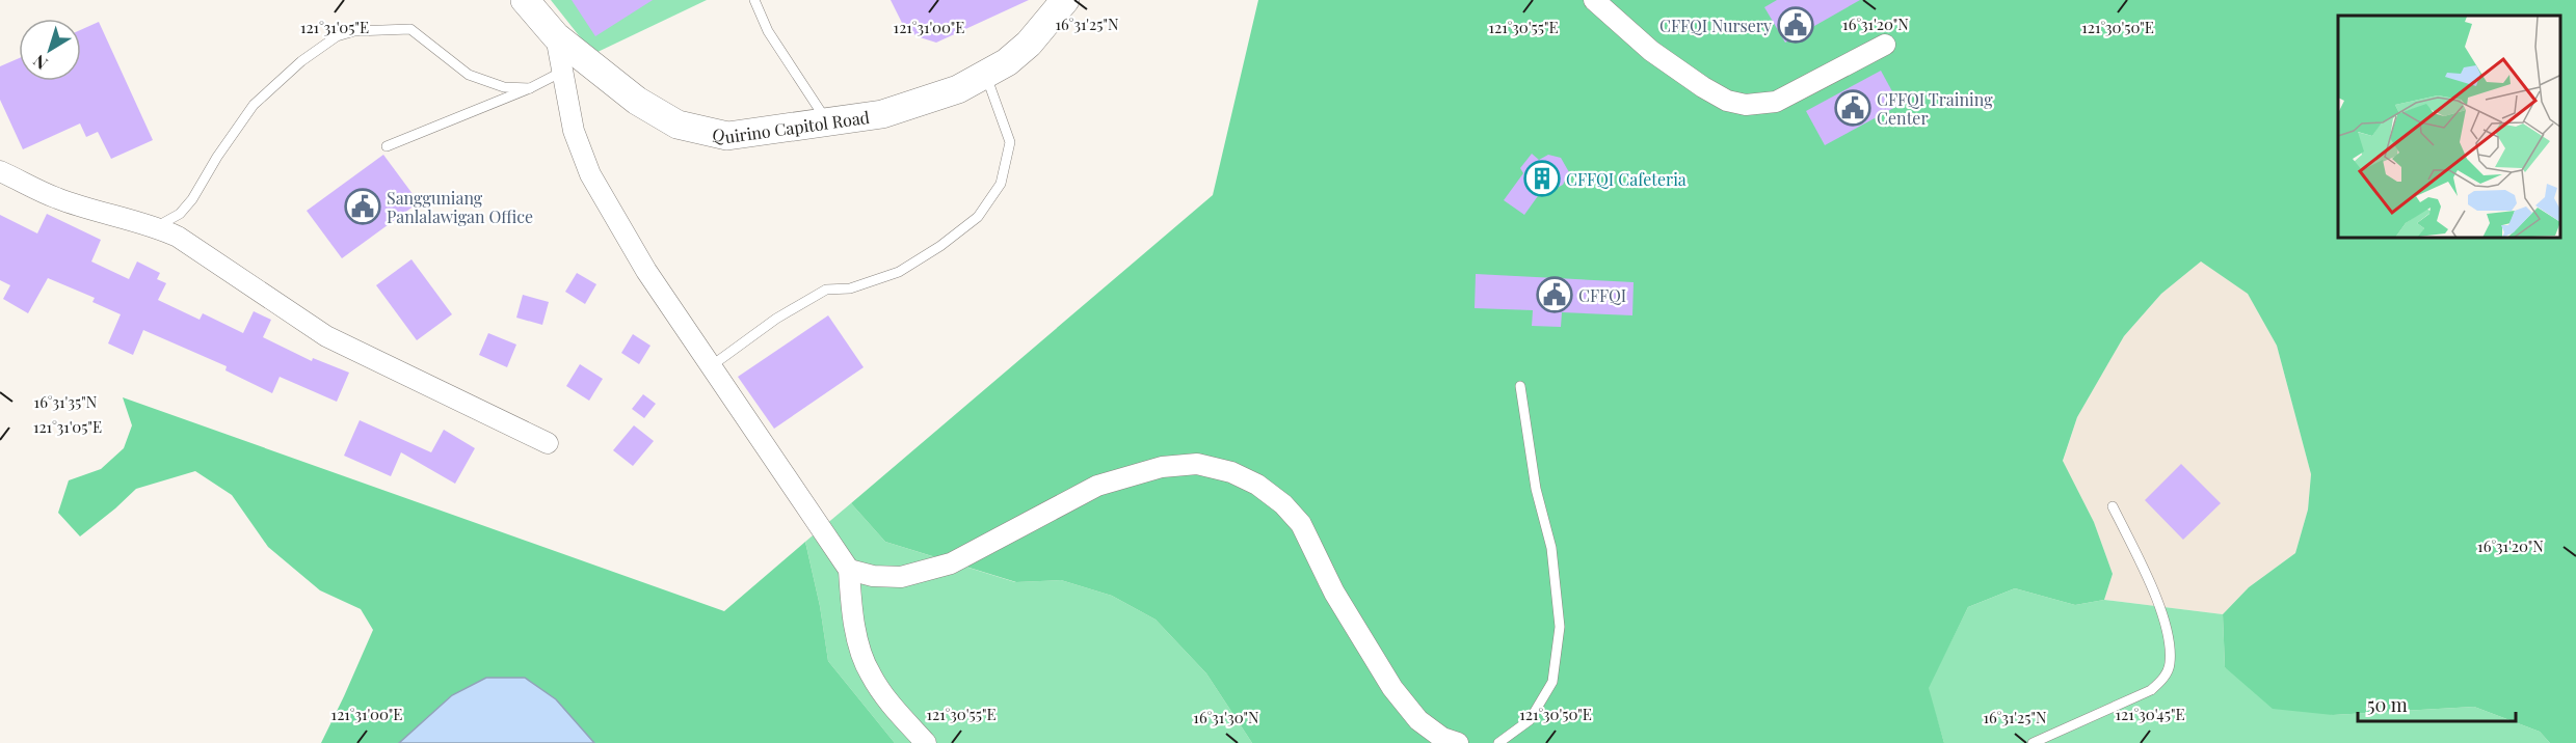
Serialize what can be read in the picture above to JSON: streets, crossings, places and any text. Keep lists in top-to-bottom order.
{
  "streets": {
    "street": ["Quirino Capitol Road"]
  },
  "places": {
    "public building": [
      "CFFQI Nursery",
      "CFFQI Training Center",
      "Sangguniang Panlalawigan Office",
      "CFFQI"
    ],
    "building": ["CFFQI Cafeteria"]
  },
  "scale_bar": "50 m",
  "north": "bottom left",
  "coordinates": [
    "16°31'25\"N",
    "16°31'20\"N",
    "121°31'05\"E",
    "121°31'00\"E",
    "121°30'55\"E",
    "121°30'50\"E",
    "16°31'35\"N",
    "121°30'45\"E",
    "16°31'30\"N"
  ]
}
